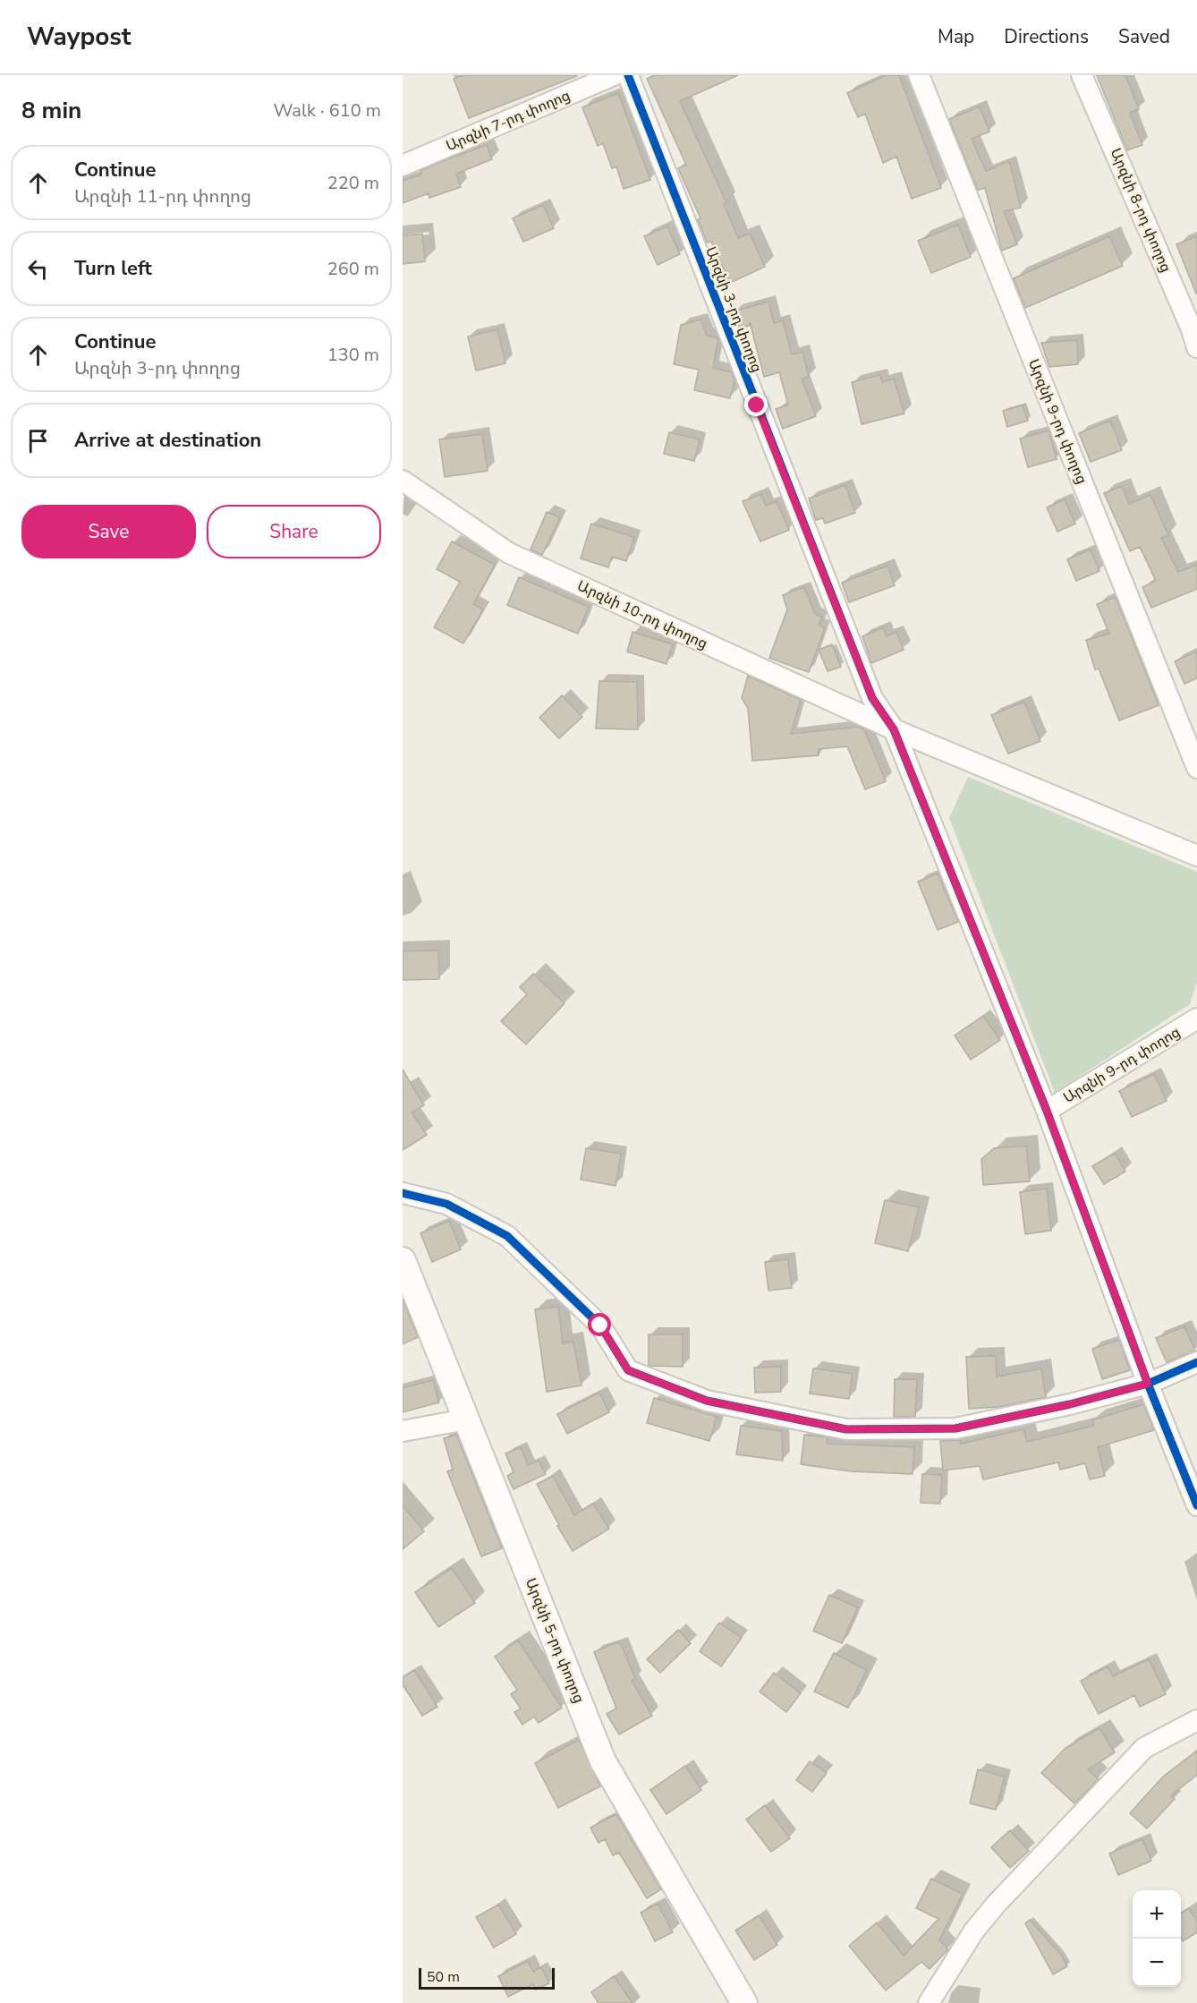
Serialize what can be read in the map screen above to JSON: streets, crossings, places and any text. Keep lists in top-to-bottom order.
{
  "streets": {
    "street": [
      "Արզնի 7-րդ փողոց",
      "Արզնի 8-րդ փողոց",
      "Արզնի 3-րդ փողոց",
      "Արզնի 9-րդ փողոց",
      "Արզնի 10-րդ փողոց",
      "Արզնի 5-րդ փողոց"
    ]
  },
  "crossings": [
    ["Արզնի 3-րդ փողոց", "Արզնի 9-րդ փողոց"],
    ["Արզնի 3-րդ փողոց", "Արզնի 10-րդ փողոց"]
  ],
  "scale_bar": "50 m",
  "page": {
    "header": "Waypost",
    "nav": ["Map", "Directions", "Saved"],
    "heading": ["8 min", "Walk · 610 m"],
    "list": [
      ["Continue", "Արզնի 11-րդ փողոց", "220 m"],
      ["Turn left", "260 m"],
      ["Continue", "Արզնի 3-րդ փողոց", "130 m"],
      "Arrive at destination"
    ],
    "buttons": ["Save", "Share"],
    "map_buttons": ["+", "−"],
    "scale": "50 m"
  }
}
